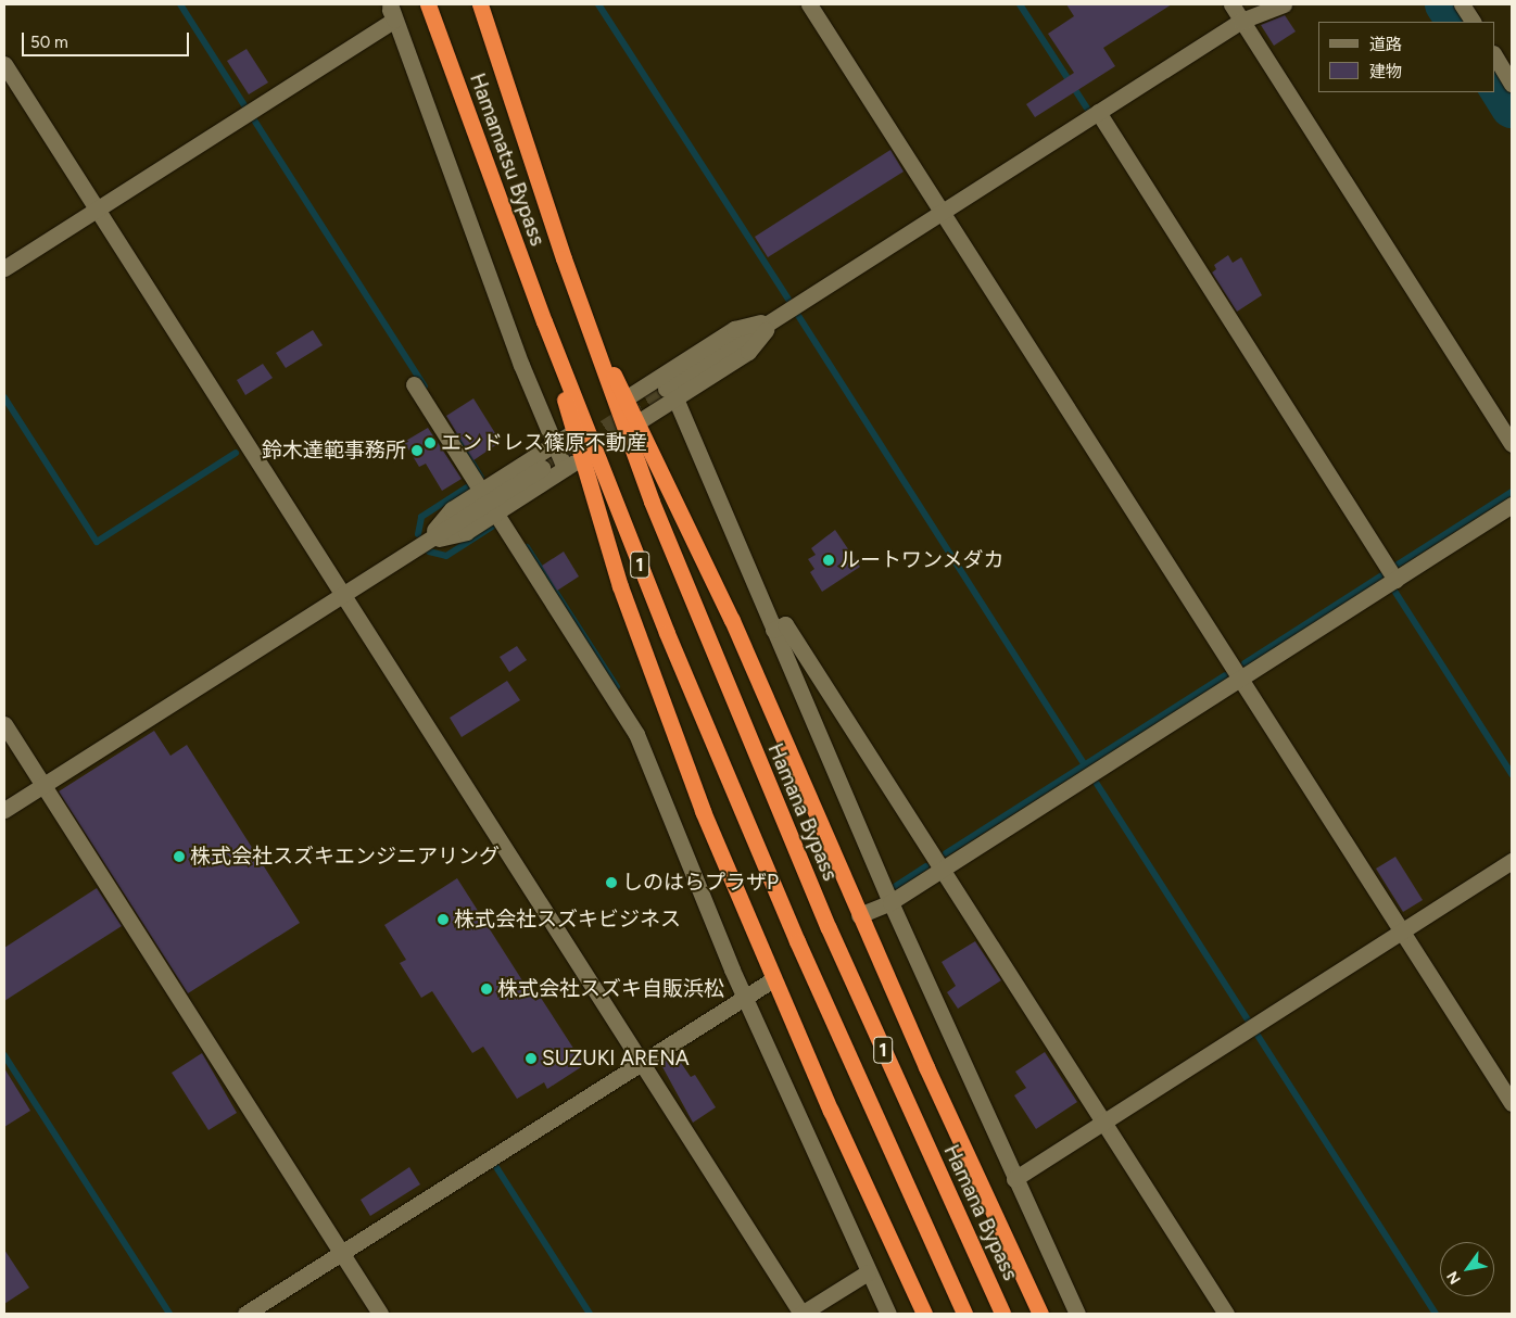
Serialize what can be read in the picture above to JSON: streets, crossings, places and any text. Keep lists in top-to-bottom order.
{
  "streets": {
    "highway": ["Hamamatsu Bypass", "1", "Hamana Bypass"]
  },
  "crossings": [
    ["Hamamatsu Bypass", "1"],
    ["Hamamatsu Bypass", "Hamana Bypass"]
  ],
  "places": [
    "エンドレス篠原不動産",
    "鈴木達範事務所",
    "ルートワンメダカ",
    "株式会社スズキエンジニアリング",
    "しのはらプラザP",
    "株式会社スズキビジネス",
    "株式会社スズキ自販浜松",
    "SUZUKI ARENA"
  ],
  "legend": ["道路", "建物"],
  "scale_bar": "50 m",
  "north": "bottom left"
}
